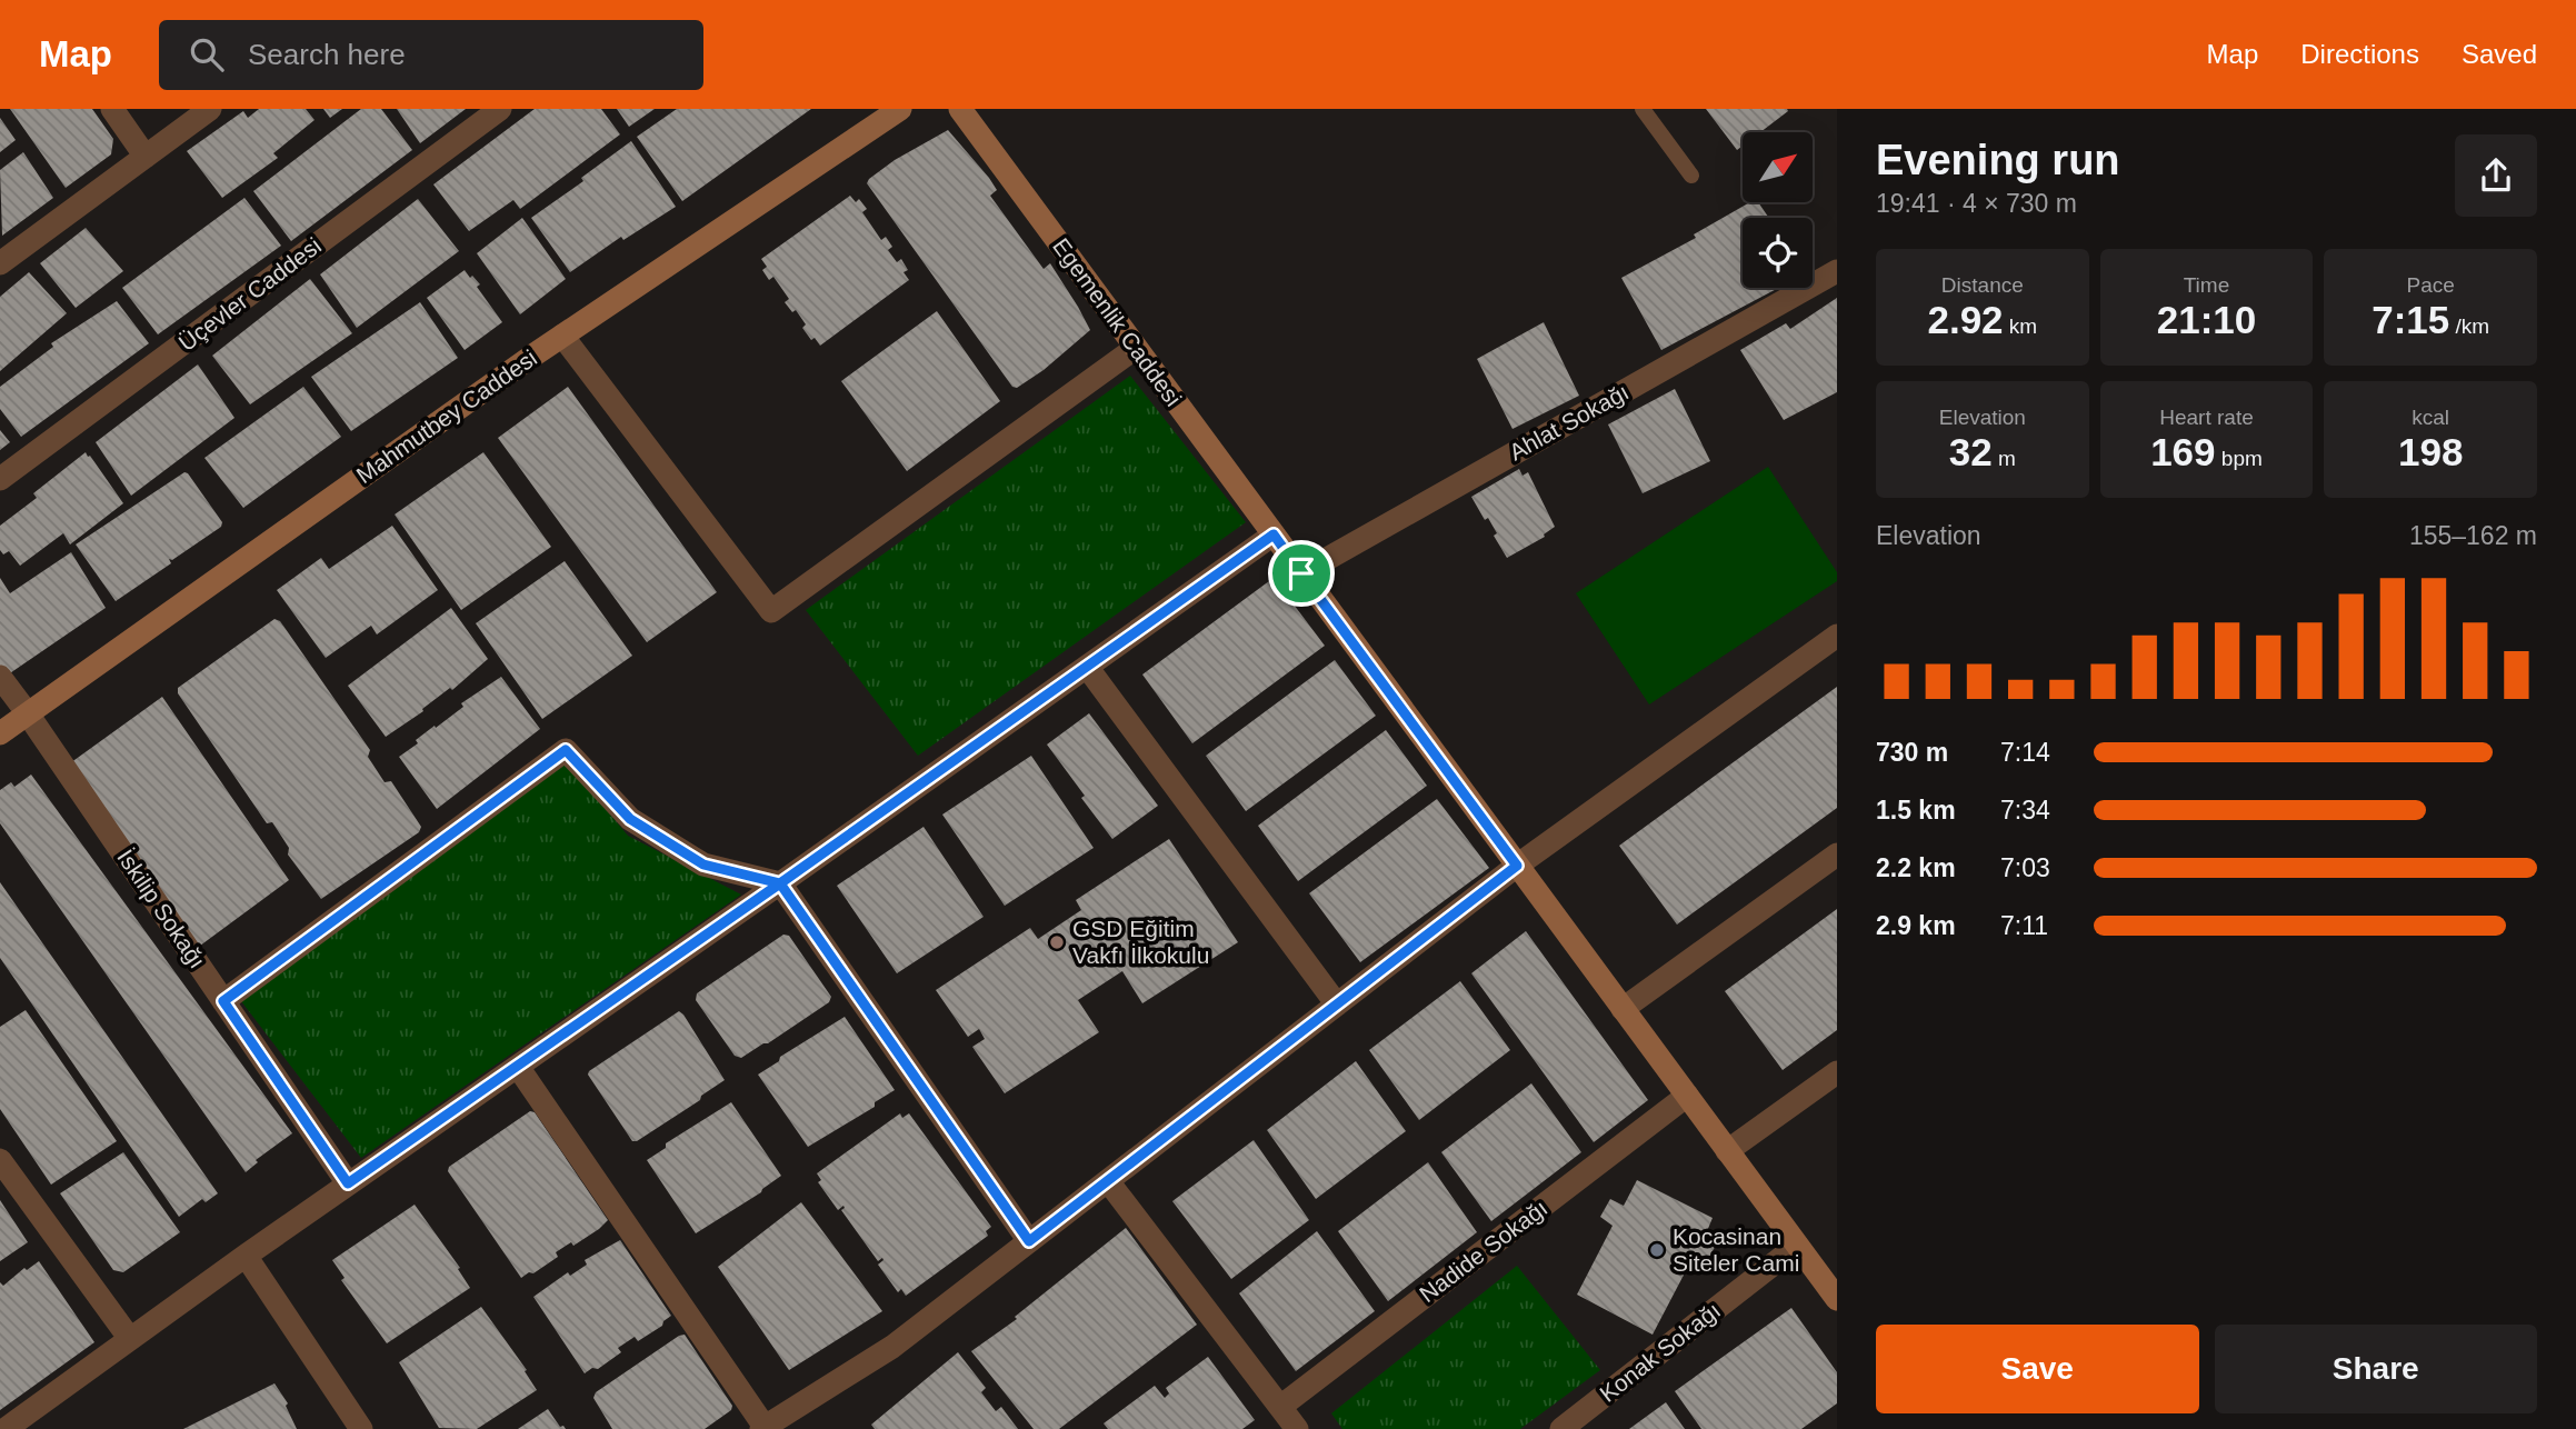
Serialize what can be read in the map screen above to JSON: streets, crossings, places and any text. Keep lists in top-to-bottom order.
{
  "streets": {
    "street": [
      "Üçevler Caddesi",
      "Egemenlik Caddesi",
      "Mahmutbey Caddesi",
      "Ahlat Sokağı",
      "İskilip Sokağı",
      "Nadide Sokağı",
      "Konak Sokağı"
    ]
  },
  "crossings": [
    ["Egemenlik Caddesi", "Ahlat Sokağı"],
    ["Egemenlik Caddesi", "Nadide Sokağı"],
    ["Egemenlik Caddesi", "Konak Sokağı"],
    ["Mahmutbey Caddesi", "İskilip Sokağı"]
  ],
  "places": ["GSD Eğitim Vakfı İlkokulu", "Kocasinan Siteler Cami"],
  "north": "top right",
  "page": {
    "header": "Map",
    "search": "Search here",
    "nav": ["Map", "Directions", "Saved"],
    "heading": ["Evening run", "19:41 · 4 × 730 m"],
    "stats": [
      ["Distance", "2.92 km"],
      ["Time", "21:10"],
      ["Pace", "7:15 /km"],
      ["Elevation", "32 m"],
      ["Heart rate", "169 bpm"],
      ["kcal", "198"]
    ],
    "chart": ["Elevation", "155–162 m"],
    "list": [
      {
        "name": "730 m",
        "note": "7:14"
      },
      {
        "name": "1.5 km",
        "note": "7:34"
      },
      {
        "name": "2.2 km",
        "note": "7:03"
      },
      {
        "name": "2.9 km",
        "note": "7:11"
      }
    ],
    "buttons": ["Save", "Share"]
  }
}
